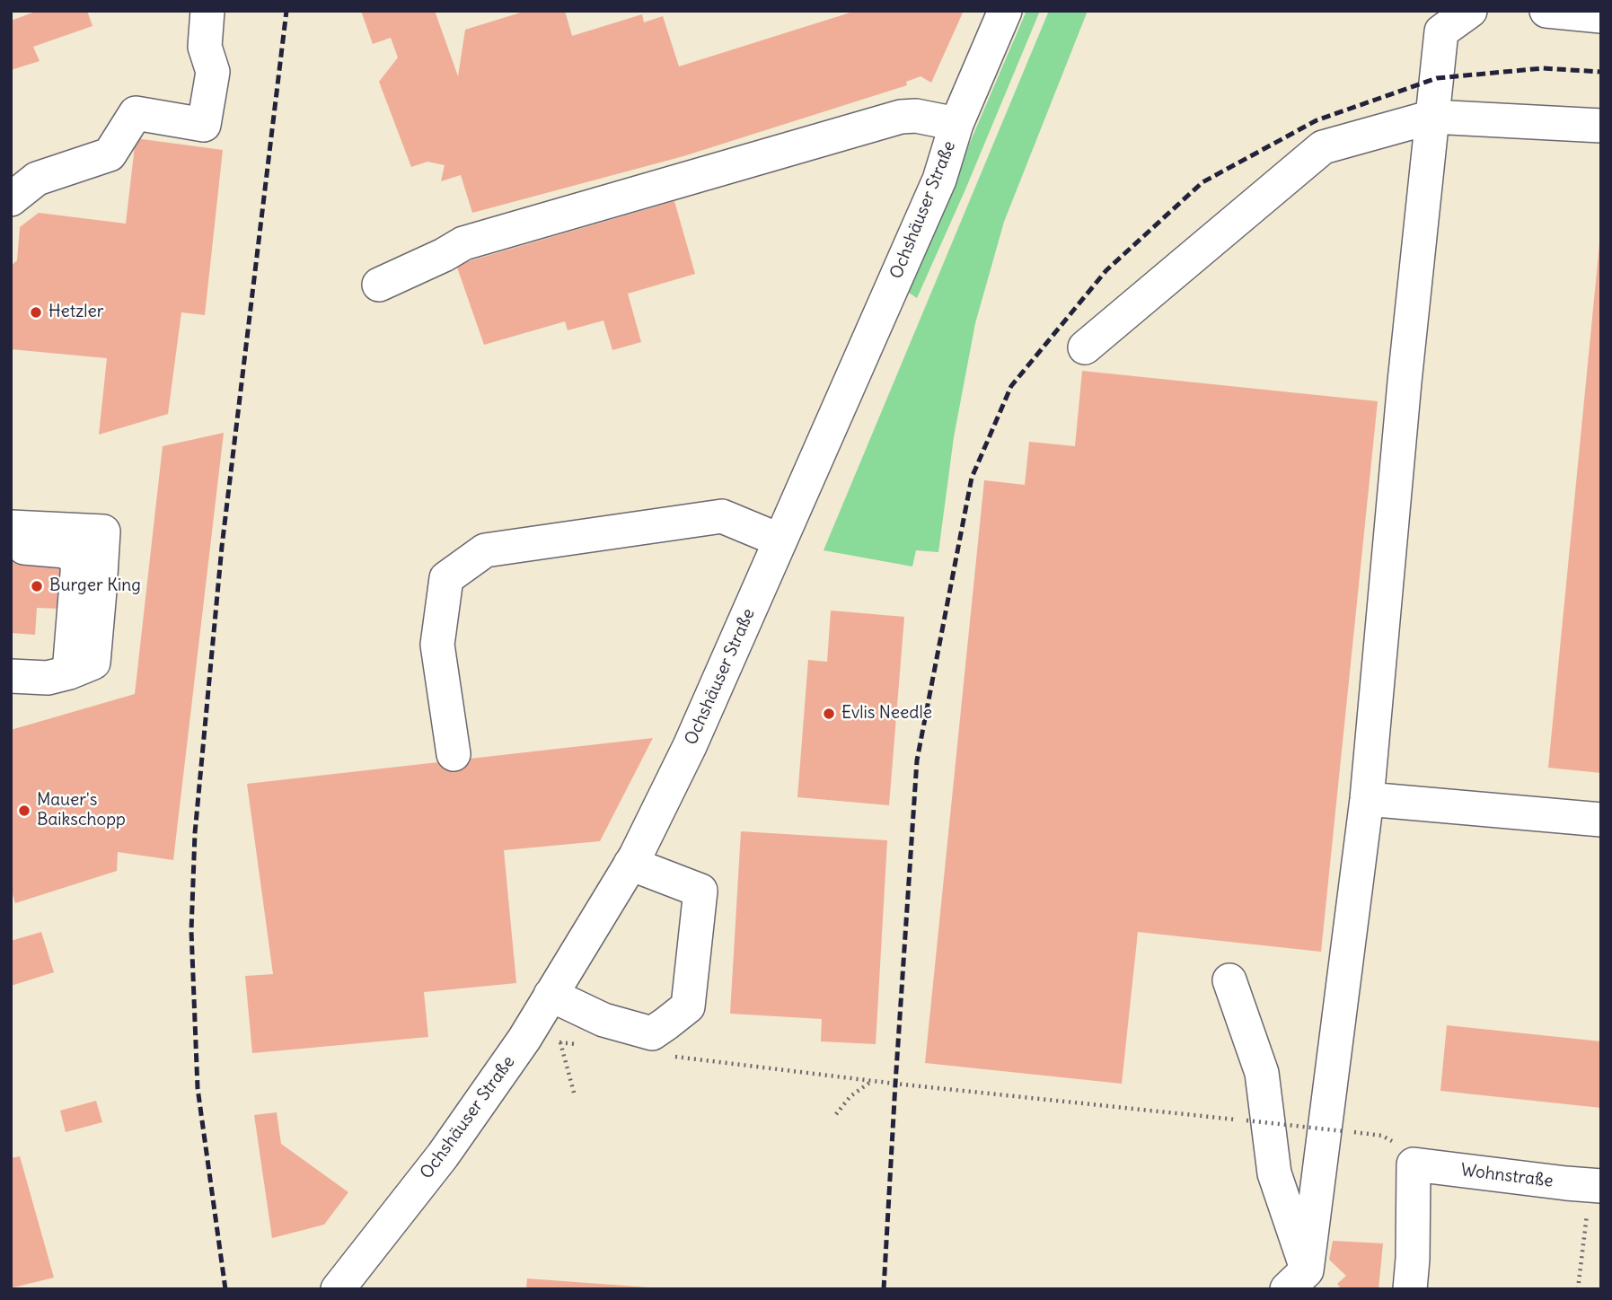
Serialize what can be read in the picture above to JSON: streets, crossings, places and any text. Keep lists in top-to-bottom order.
{
  "streets": {
    "street": ["Ochshäuser Straße", "Wohnstraße"]
  },
  "places": [
    "Hetzler",
    "Burger King",
    "Evlis Needle",
    "Mauer's Baikschopp"
  ]
}
